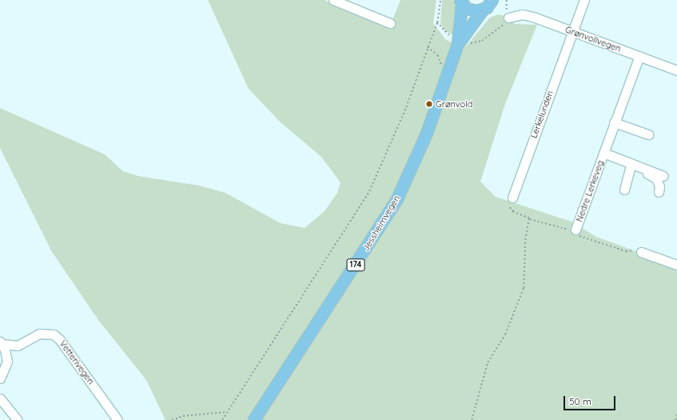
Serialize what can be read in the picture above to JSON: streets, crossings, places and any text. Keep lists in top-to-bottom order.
{
  "streets": {
    "main road": ["Jessheimvegen", "174"],
    "street": [
      "Grønvollvegen",
      "Lerkelunden",
      "Nedre Lerkeveg",
      "Vetterivegen"
    ]
  },
  "crossings": [
    ["Grønvollvegen", "Lerkelunden"],
    ["Grønvollvegen", "Nedre Lerkeveg"],
    ["Jessheimvegen", "174"]
  ],
  "places": ["Grønvold"],
  "scale_bar": "50 m"
}
